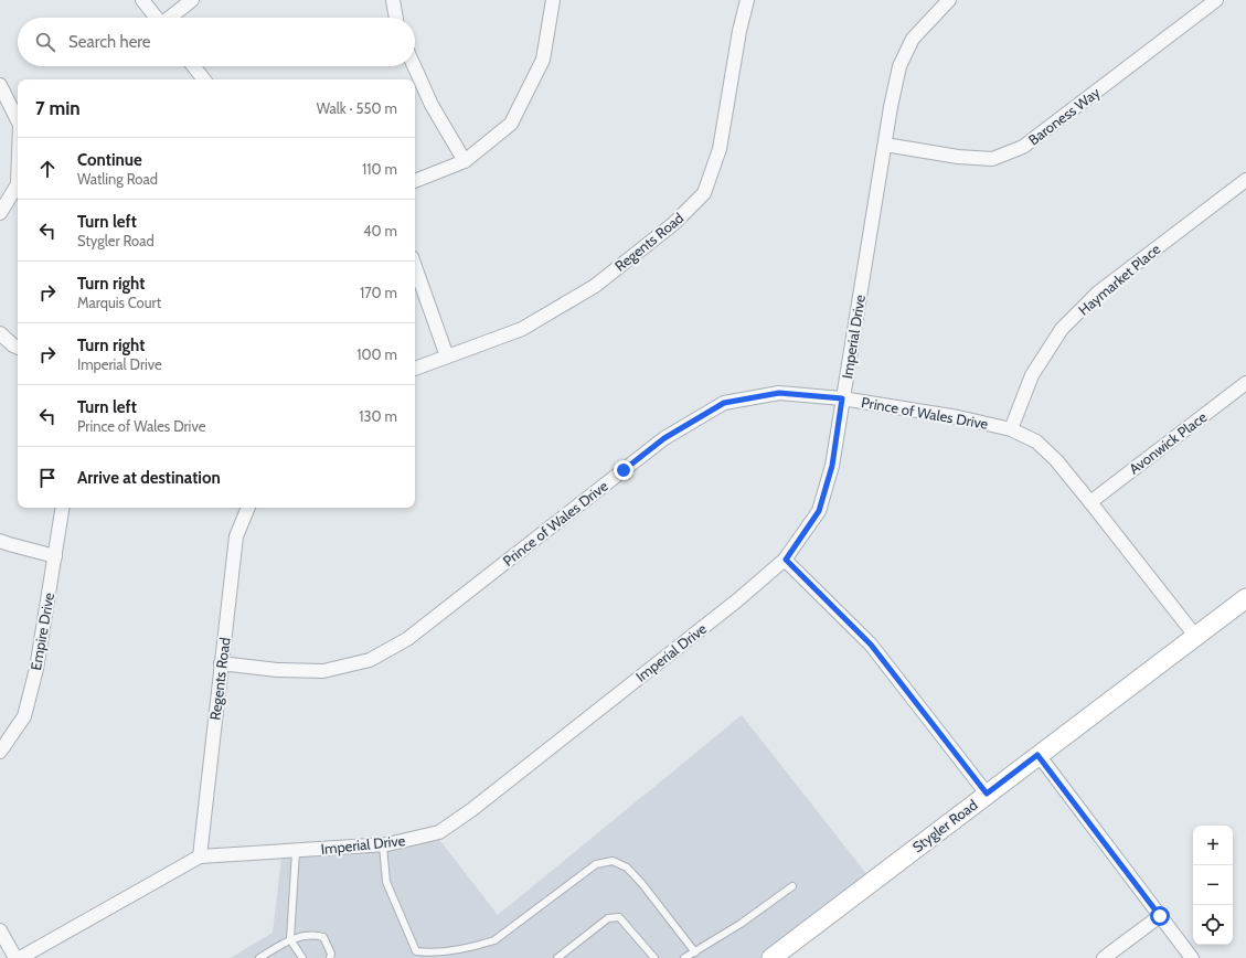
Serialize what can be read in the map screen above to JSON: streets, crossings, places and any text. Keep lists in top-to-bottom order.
{
  "streets": {
    "main road": ["Stygler Road"],
    "street": [
      "Baroness Way",
      "Regents Road",
      "Haymarket Place",
      "Imperial Drive",
      "Prince of Wales Drive",
      "Avonwick Place",
      "Empire Drive"
    ]
  },
  "crossings": [
    ["Baroness Way", "Imperial Drive"],
    ["Regents Road", "Imperial Drive"],
    ["Regents Road", "Prince of Wales Drive"],
    ["Haymarket Place", "Prince of Wales Drive"],
    ["Imperial Drive", "Prince of Wales Drive"],
    ["Prince of Wales Drive", "Avonwick Place"],
    ["Prince of Wales Drive", "Stygler Road"]
  ],
  "page": {
    "search": "Search here",
    "heading": ["7 min", "Walk · 550 m"],
    "list": [
      ["Continue", "Watling Road", "110 m"],
      ["Turn left", "Stygler Road", "40 m"],
      ["Turn right", "Marquis Court", "170 m"],
      ["Turn right", "Imperial Drive", "100 m"],
      ["Turn left", "Prince of Wales Drive", "130 m"],
      "Arrive at destination"
    ],
    "map_buttons": ["+", "−"]
  }
}
